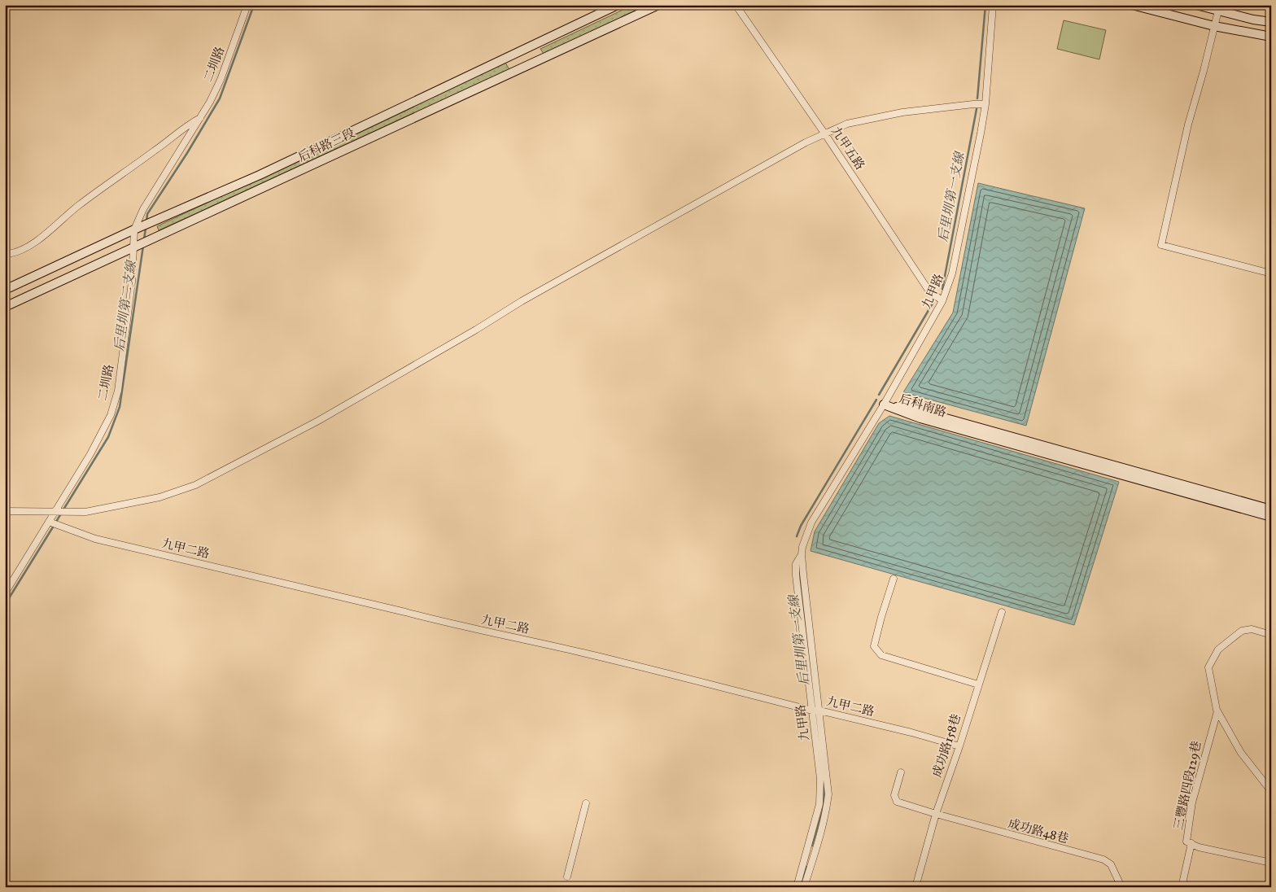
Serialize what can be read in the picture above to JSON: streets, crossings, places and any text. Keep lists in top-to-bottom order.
{
  "streets": {
    "street": [
      "二圳路",
      "后科路三段",
      "九甲五路",
      "九甲路",
      "后科南路",
      "九甲二路",
      "成功路158巷",
      "三豐路四段129巷",
      "成功路48巷"
    ]
  },
  "crossings": [
    ["二圳路", "后科路三段"],
    ["二圳路", "九甲二路"],
    ["九甲五路", "九甲路"],
    ["九甲路", "后科南路"],
    ["九甲路", "九甲二路"],
    ["九甲二路", "成功路158巷"],
    ["成功路158巷", "成功路48巷"]
  ],
  "water": ["后里圳第一支線", "后里圳第二支線"]
}
